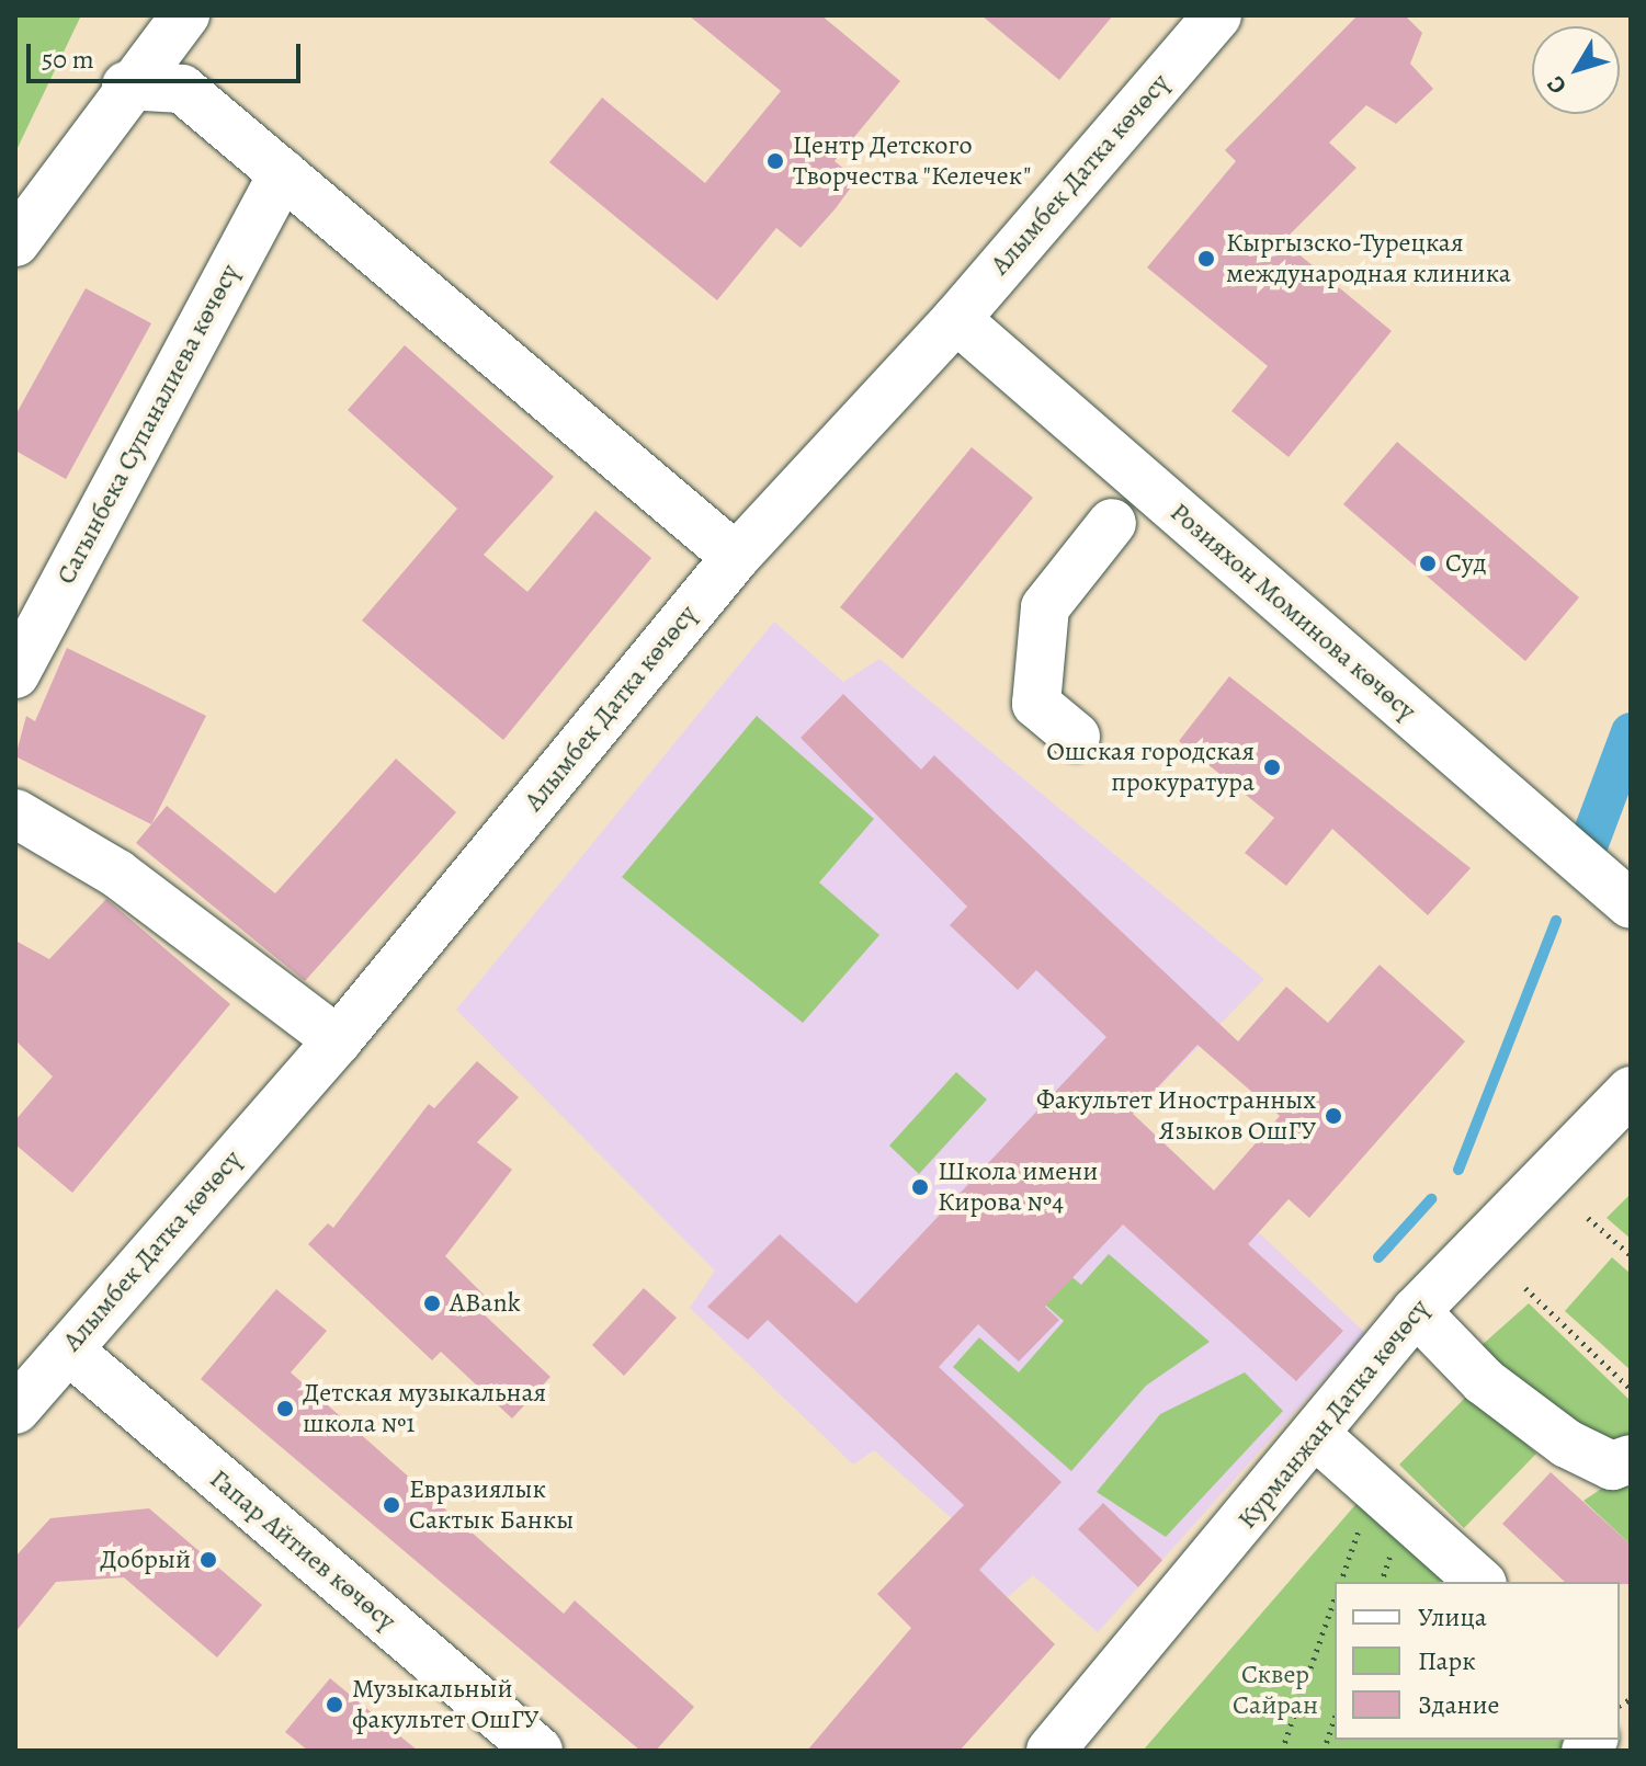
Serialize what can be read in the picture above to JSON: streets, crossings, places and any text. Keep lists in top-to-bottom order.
{
  "streets": {
    "main road": [
      "Алымбек Датка көчөсү",
      "Сагынбека Супаналиева көчөсү",
      "Розияхон Моминова көчөсү",
      "Курманжан Датка көчөсү",
      "Гапар Айтиев көчөсү"
    ]
  },
  "crossings": [
    ["Алымбек Датка көчөсү", "Розияхон Моминова көчөсү"],
    ["Алымбек Датка көчөсү", "Гапар Айтиев көчөсү"]
  ],
  "parks": ["Сквер Сайран"],
  "places": [
    "Центр Детского Творчества \"Келечек\"",
    "Кыргызско-Турецкая международная клиника",
    "Суд",
    "Ошская городская прокуратура",
    "Факультет Иностранных Языков ОшГУ",
    "Школа имени Кирова №4",
    "ABank",
    "Детская музыкальная школа №1",
    "Евразиялык Сактык Банкы",
    "Добрый",
    "Музыкальный факультет ОшГУ"
  ],
  "legend": ["Улица", "Парк", "Здание"],
  "scale_bar": "50 m",
  "north": "bottom left"
}
